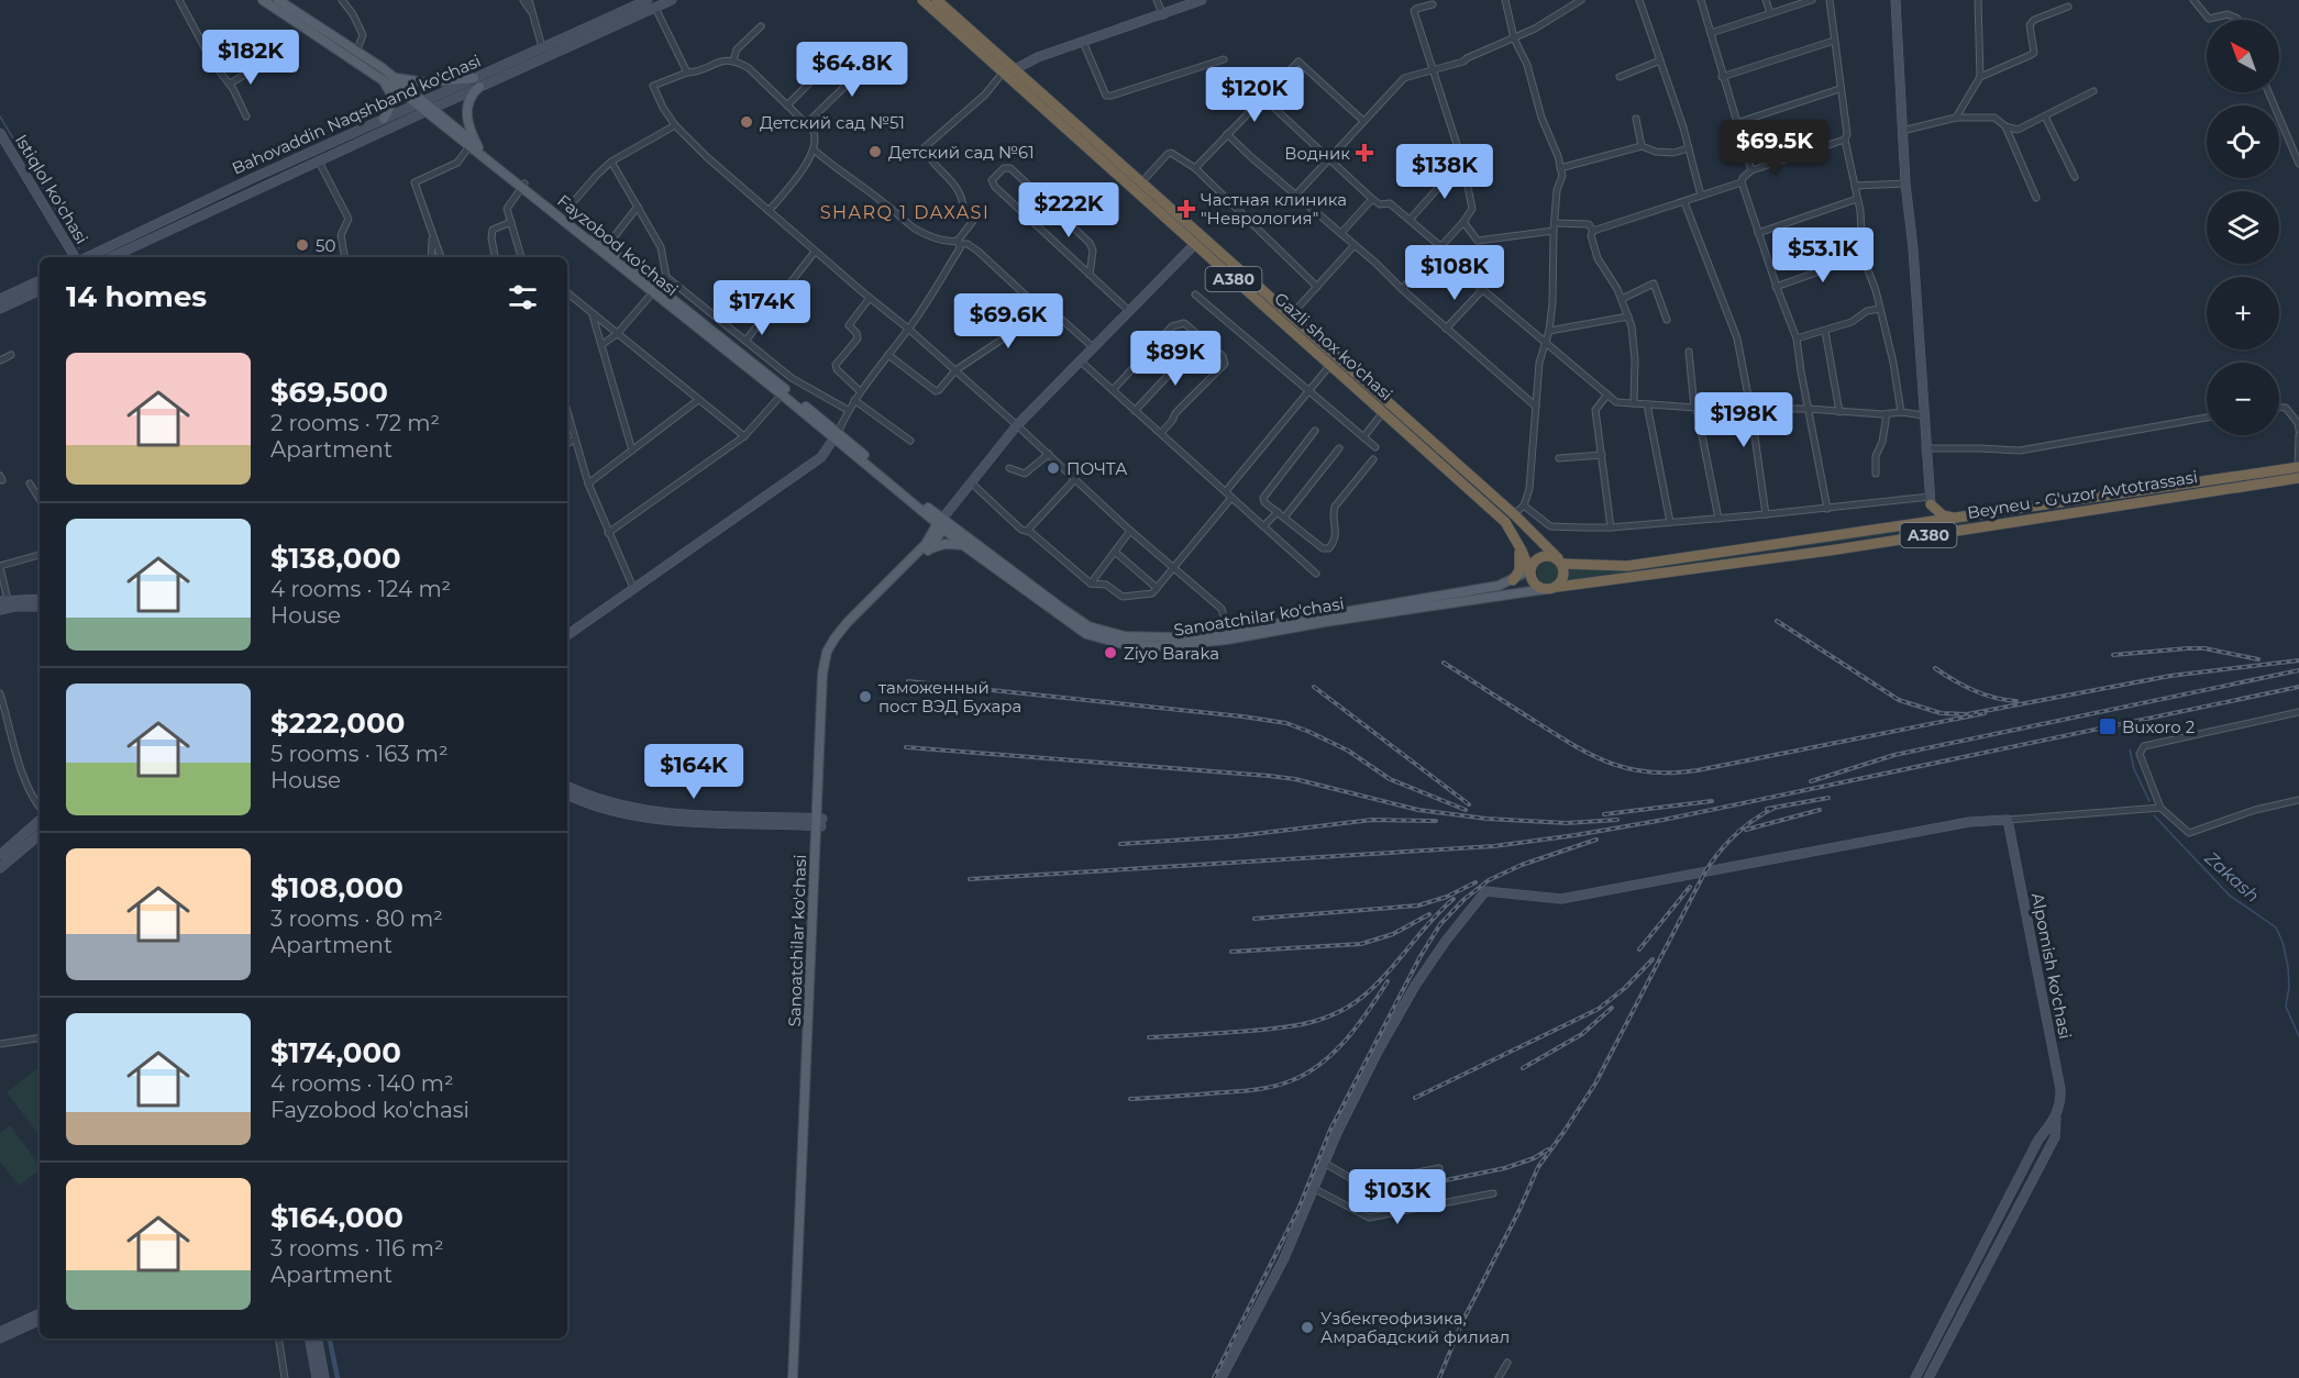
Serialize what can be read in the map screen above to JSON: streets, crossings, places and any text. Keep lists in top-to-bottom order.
{
  "streets": {
    "highway": ["A380", "Gazli shox ko'chasi", "Beyneu - G'uzor Avtotrassasi"],
    "main road": ["Fayzobod ko'chasi", "Sanoatchilar ko'chasi"],
    "street": ["Bahovaddin Naqshband ko'chasi", "Istiqlol ko'chasi", "Alpomish ko'chasi"]
  },
  "crossings": [
    ["Bahovaddin Naqshband ko'chasi", "Fayzobod ko'chasi"],
    ["Fayzobod ko'chasi", "Sanoatchilar ko'chasi"],
    ["Gazli shox ko'chasi", "Beyneu - G'uzor Avtotrassasi"],
    ["Gazli shox ko'chasi", "Sanoatchilar ko'chasi"],
    ["Beyneu - G'uzor Avtotrassasi", "Sanoatchilar ko'chasi"]
  ],
  "districts": ["SHARQ 1 DAXASI"],
  "water": ["Zakash"],
  "places": {
    "other": [
      "Детский сад №51",
      "Детский сад №61",
      "50",
      "ПОЧТА",
      "Ziyo Baraka",
      "таможенный пост ВЭД Бухара",
      "Узбекгеофизика, Амрабадский филиал"
    ],
    "health": ["Водник", "Частная клиника \"Неврология\""],
    "transit": ["Buxoro 2"]
  },
  "north": "top left",
  "page": {
    "map_buttons": ["+", "−"],
    "price": [
      "$182K",
      "$64.8K",
      "$120K",
      "$69.5K",
      "$138K",
      "$222K",
      "$53.1K",
      "$108K",
      "$174K",
      "$69.6K",
      "$89K",
      "$198K",
      "$164K",
      "$103K"
    ],
    "heading": "14 homes",
    "list": [
      {
        "name": "$69,500",
        "note": "2 rooms · 72 m² · Apartment"
      },
      {
        "name": "$138,000",
        "note": "4 rooms · 124 m² · House"
      },
      {
        "name": "$222,000",
        "note": "5 rooms · 163 m² · House"
      },
      {
        "name": "$108,000",
        "note": "3 rooms · 80 m² · Apartment"
      },
      {
        "name": "$174,000",
        "note": "4 rooms · 140 m² · Fayzobod ko'chasi"
      },
      {
        "name": "$164,000",
        "note": "3 rooms · 116 m² · Apartment"
      }
    ]
  }
}
